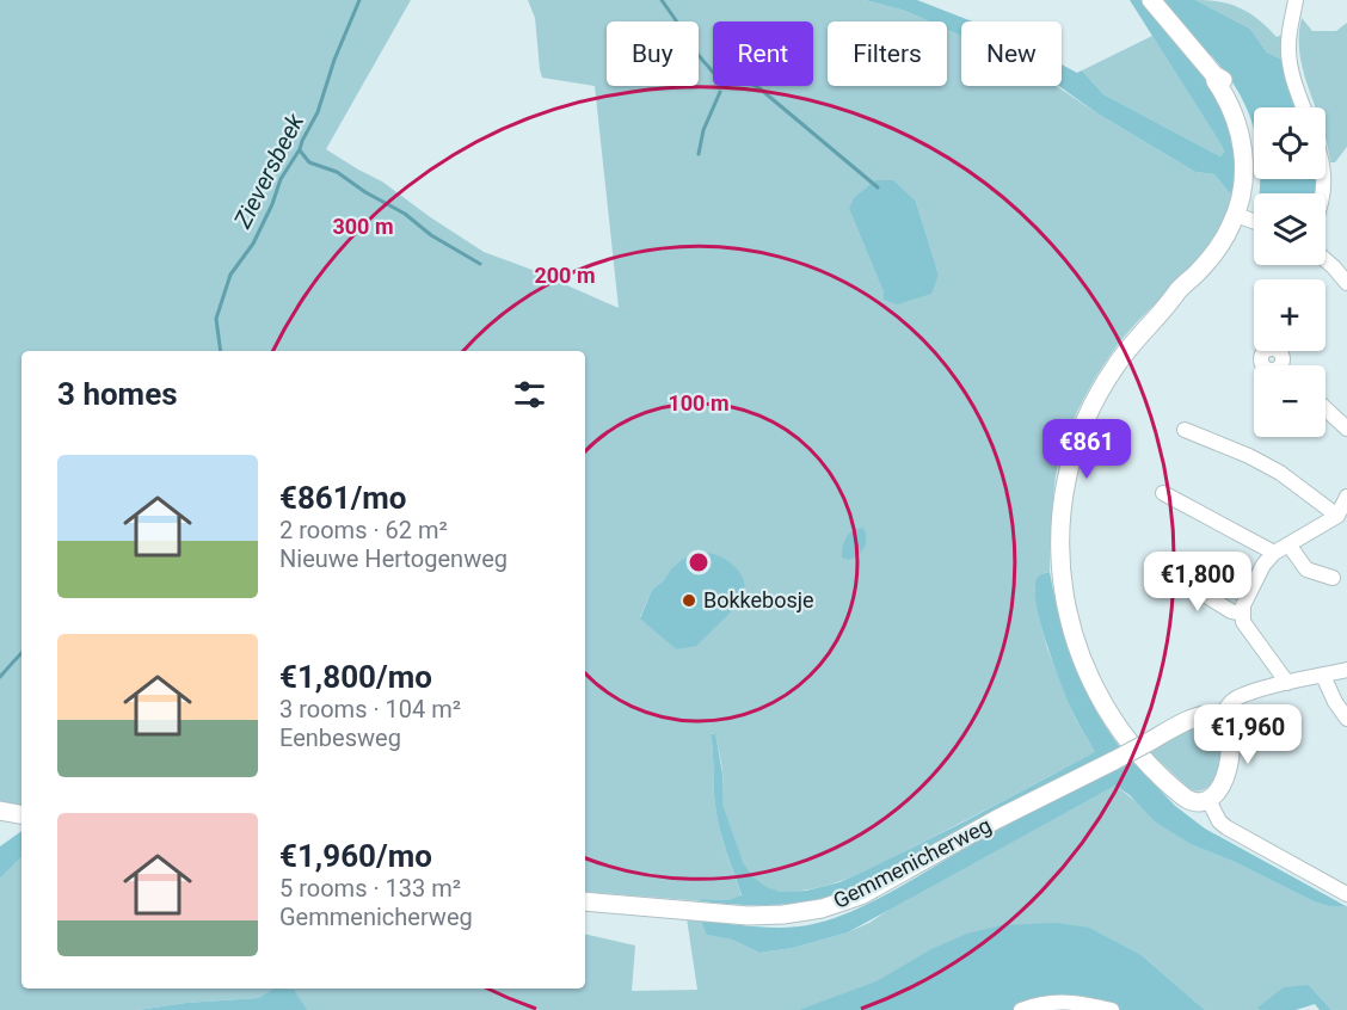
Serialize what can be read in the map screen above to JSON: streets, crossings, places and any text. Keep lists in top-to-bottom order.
{
  "streets": {
    "main road": ["Gemmenicherweg"]
  },
  "water": ["Zieversbeek"],
  "places": ["Bokkebosje"],
  "page": {
    "chip": [
      "Buy",
      "Rent",
      "Filters",
      "New"
    ],
    "map_buttons": ["+", "−"],
    "heading": "3 homes",
    "price": ["€861", "€1,800", "€1,960"],
    "list": [
      {
        "name": "€861/mo",
        "note": "2 rooms · 62 m² · Nieuwe Hertogenweg"
      },
      {
        "name": "€1,800/mo",
        "note": "3 rooms · 104 m² · Eenbesweg"
      },
      {
        "name": "€1,960/mo",
        "note": "5 rooms · 133 m² · Gemmenicherweg"
      }
    ]
  },
  "rings": ["300 m", "200 m", "100 m"]
}
